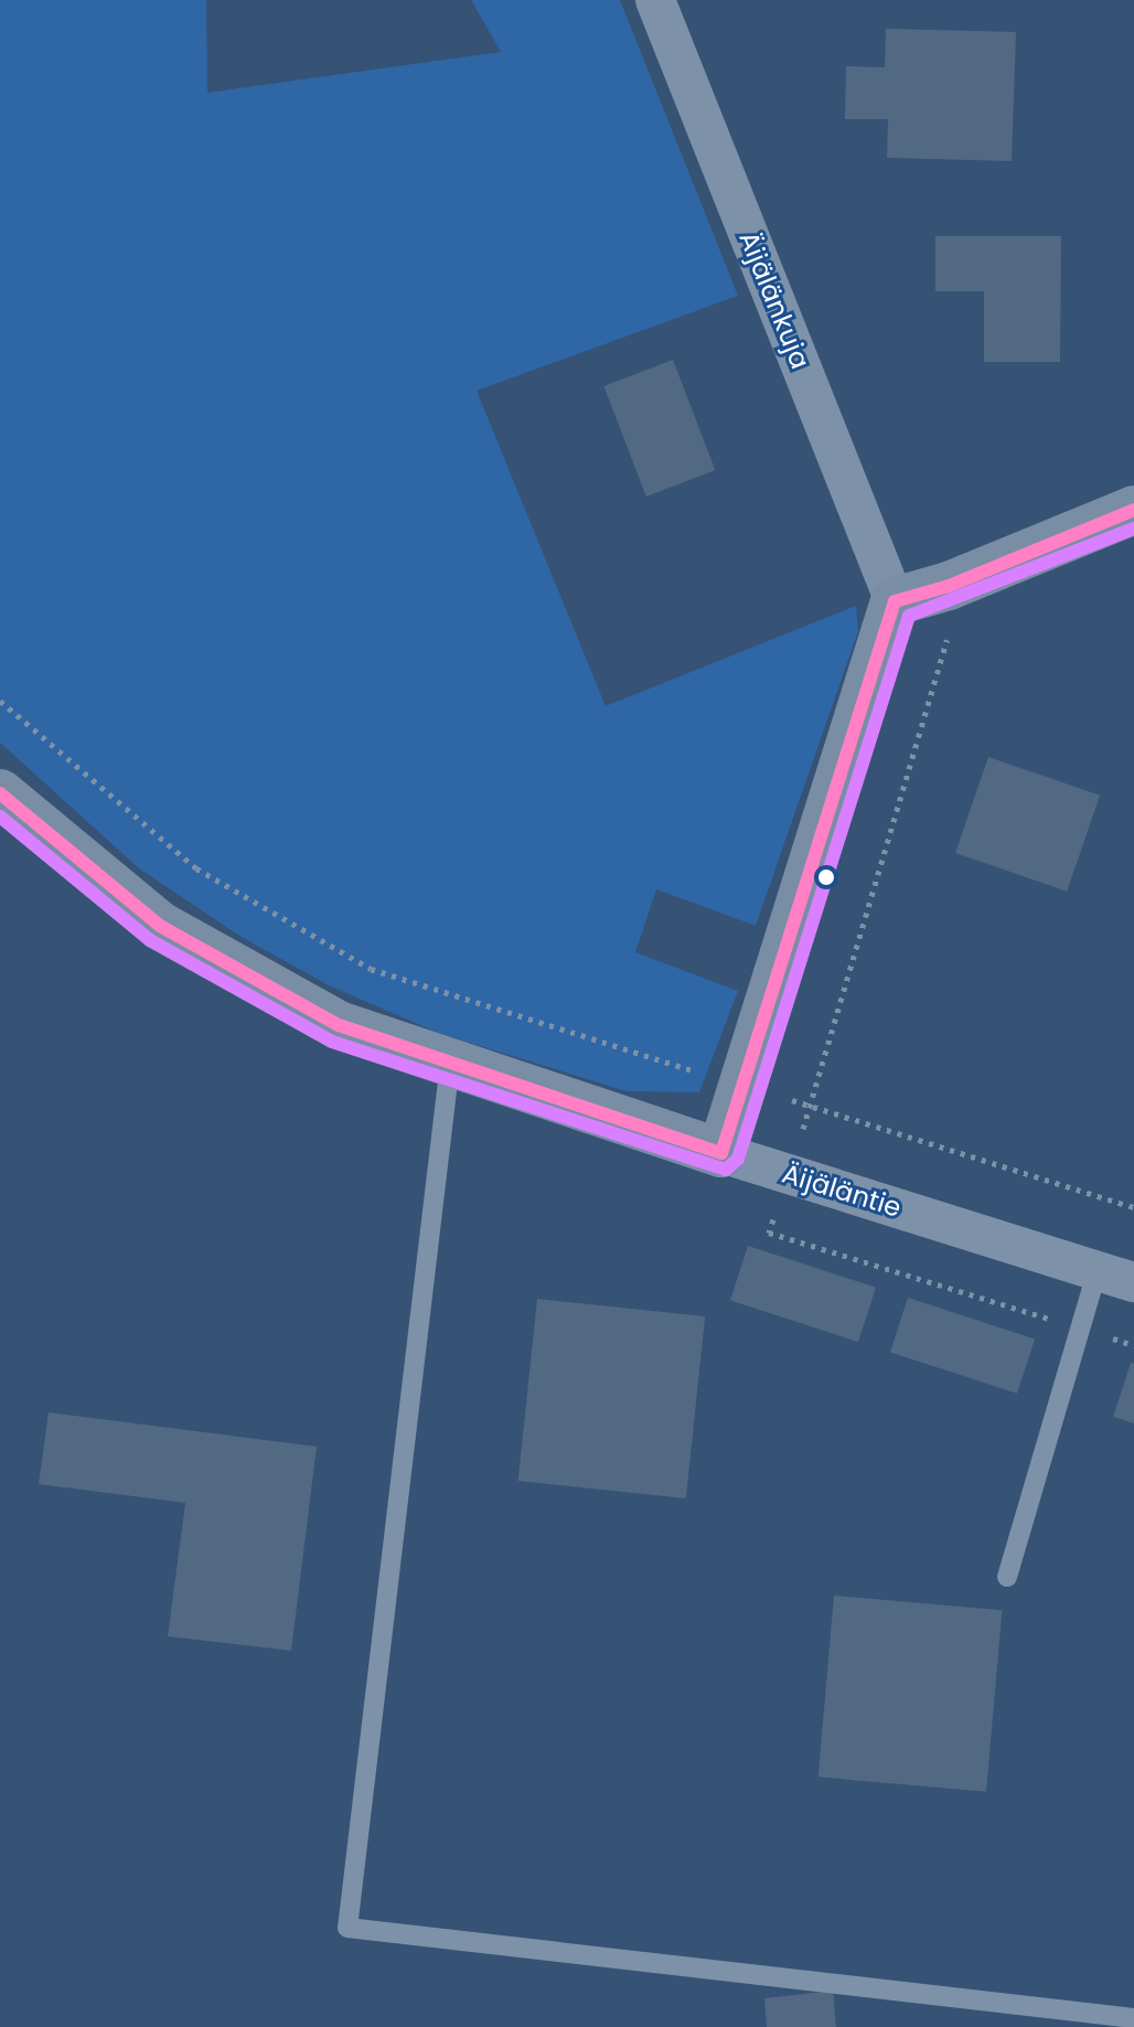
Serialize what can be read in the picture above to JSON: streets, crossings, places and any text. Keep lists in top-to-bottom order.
{
  "streets": {
    "street": ["Äijälänkuja", "Äijäläntie"]
  }
}
